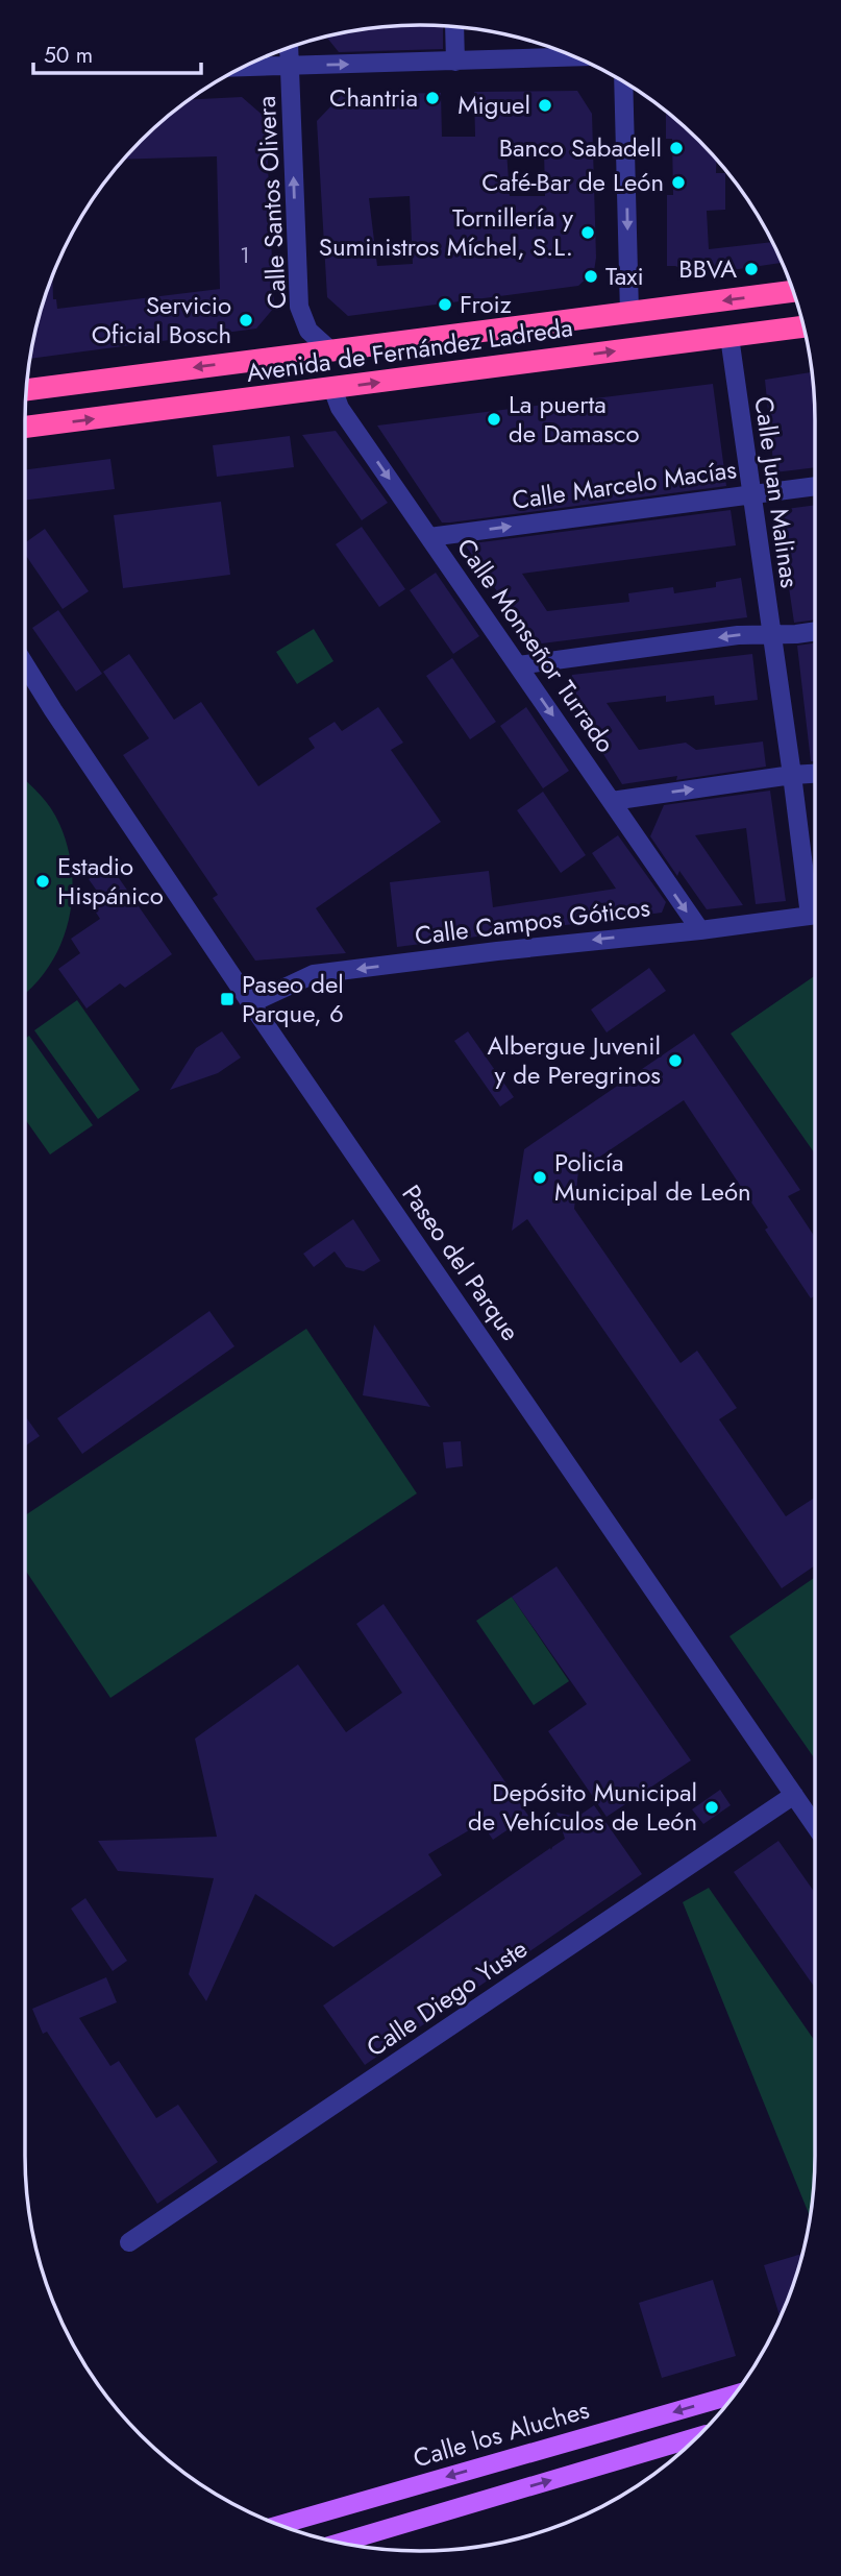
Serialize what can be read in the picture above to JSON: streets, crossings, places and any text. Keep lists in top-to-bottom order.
{
  "streets": {
    "highway": ["Avenida de Fernández Ladreda"],
    "main road": ["Calle los Aluches"],
    "street": [
      "Calle Santos Olivera",
      "Calle Marcelo Macías",
      "Calle Juan Malinas",
      "Calle Monseñor Turrado",
      "Calle Campos Góticos",
      "Paseo del Parque",
      "Calle Diego Yuste"
    ]
  },
  "crossings": [
    ["Calle Santos Olivera", "Avenida de Fernández Ladreda"],
    ["Avenida de Fernández Ladreda", "Calle Juan Malinas"],
    ["Avenida de Fernández Ladreda", "Calle Monseñor Turrado"],
    ["Calle Marcelo Macías", "Calle Juan Malinas"],
    ["Calle Marcelo Macías", "Calle Monseñor Turrado"],
    ["Calle Monseñor Turrado", "Calle Campos Góticos"],
    ["Calle Campos Góticos", "Paseo del Parque"],
    ["Paseo del Parque", "Calle Diego Yuste"]
  ],
  "one_way": ["Calle Santos Olivera", "Calle Monseñor Turrado", "Calle Campos Góticos"],
  "places": {
    "other": [
      "Chantria",
      "Miguel",
      "Banco Sabadell",
      "Café-Bar de León",
      "Tornillería y Suministros Míchel, S.L.",
      "BBVA",
      "Taxi",
      "Froiz",
      "Servicio Oficial Bosch",
      "La puerta de Damasco",
      "Estadio Hispánico",
      "Albergue Juvenil y de Peregrinos",
      "Policía Municipal de León",
      "Depósito Municipal de Vehículos de León"
    ],
    "transit": ["Paseo del Parque, 6"]
  },
  "house_numbers": ["1"],
  "scale_bar": "50 m"
}
